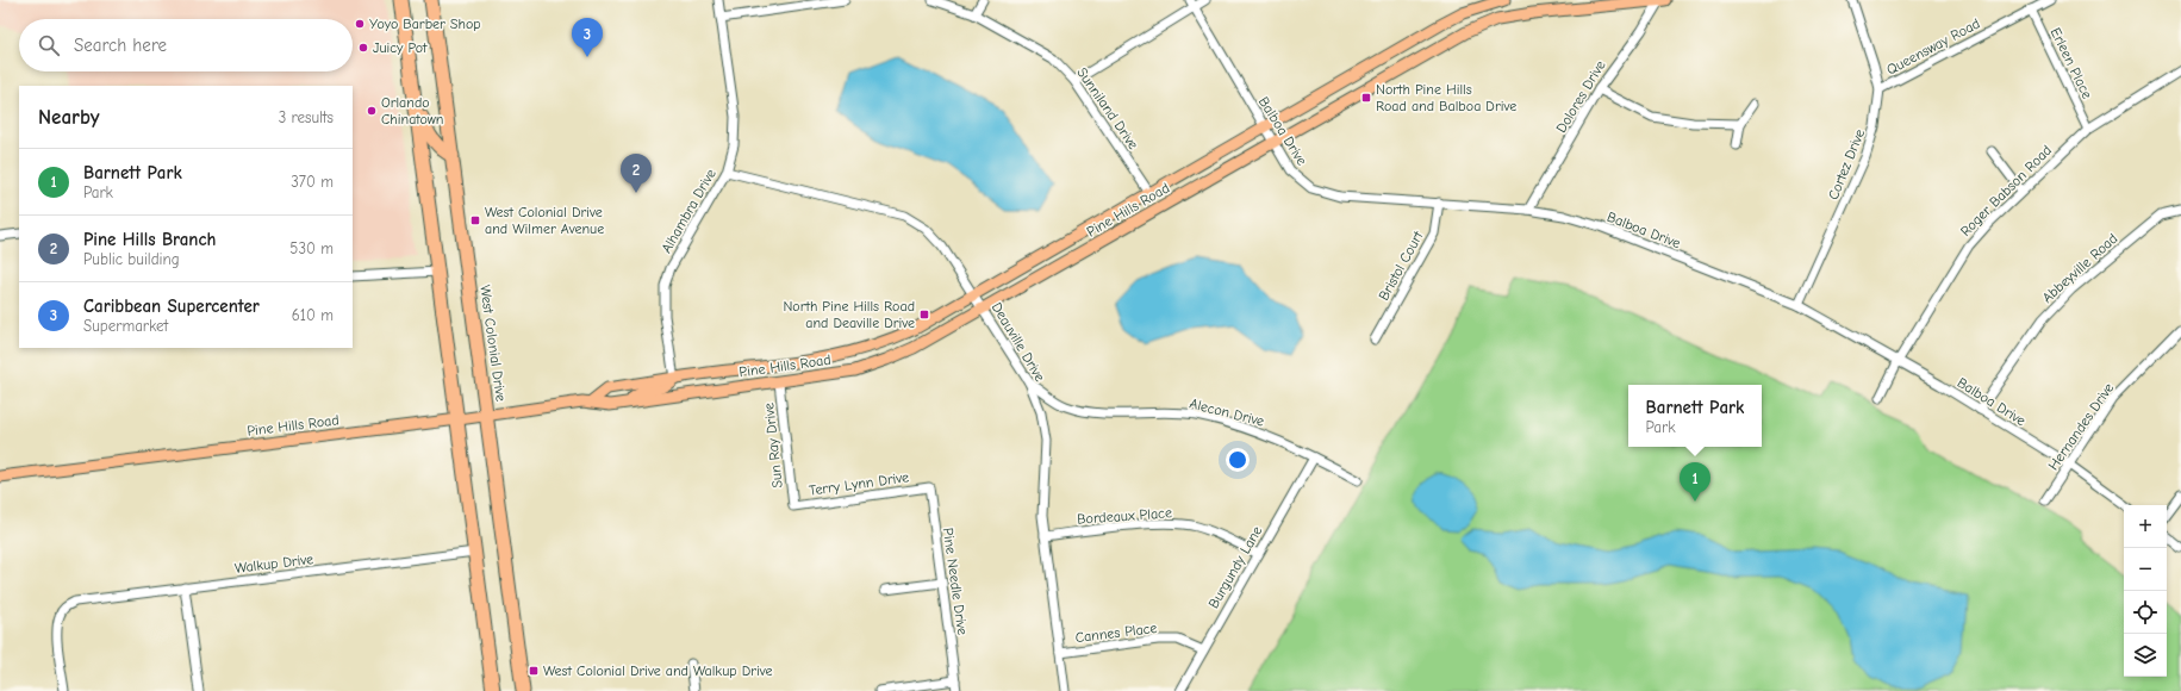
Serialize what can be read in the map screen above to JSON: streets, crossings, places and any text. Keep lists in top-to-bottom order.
{
  "streets": {
    "highway": ["West Colonial Drive"],
    "main road": ["Pine Hills Road"],
    "street": [
      "Queensway Road",
      "Erleen Place",
      "Dolores Drive",
      "Sunniland Drive",
      "Balboa Drive",
      "Cortez Drive",
      "Roger Babson Road",
      "Alhambra Drive",
      "Bristol Court",
      "Abbeyville Road",
      "Deauville Drive",
      "Alecon Drive",
      "Hernandes Drive",
      "Sun Ray Drive",
      "Terry Lynn Drive",
      "Bordeaux Place",
      "Walkup Drive",
      "Burgundy Lane",
      "Pine Needle Drive",
      "Cannes Place"
    ]
  },
  "crossings": [
    ["Queensway Road", "Erleen Place"],
    ["Queensway Road", "Cortez Drive"],
    ["Erleen Place", "Roger Babson Road"],
    ["Dolores Drive", "Balboa Drive"],
    ["Dolores Drive", "Pine Hills Road"],
    ["Sunniland Drive", "Pine Hills Road"],
    ["Balboa Drive", "Cortez Drive"],
    ["Balboa Drive", "Roger Babson Road"],
    ["Balboa Drive", "Pine Hills Road"],
    ["Balboa Drive", "Bristol Court"],
    ["Balboa Drive", "Abbeyville Road"],
    ["Balboa Drive", "Hernandes Drive"],
    ["Pine Hills Road", "Alhambra Drive"],
    ["Pine Hills Road", "Deauville Drive"],
    ["Pine Hills Road", "West Colonial Drive"],
    ["Pine Hills Road", "Sun Ray Drive"],
    ["Alhambra Drive", "Deauville Drive"],
    ["Deauville Drive", "Alecon Drive"],
    ["Deauville Drive", "Bordeaux Place"],
    ["Deauville Drive", "Cannes Place"],
    ["Alecon Drive", "Burgundy Lane"],
    ["Sun Ray Drive", "Terry Lynn Drive"],
    ["Terry Lynn Drive", "Pine Needle Drive"],
    ["Bordeaux Place", "Burgundy Lane"],
    ["Burgundy Lane", "Cannes Place"]
  ],
  "places": {
    "other": ["Yoyo Barber Shop", "Juicy Pot", "Orlando Chinatown"],
    "transit": [
      "North Pine Hills Road and Balboa Drive",
      "West Colonial Drive and Wilmer Avenue",
      "North Pine Hills Road and Deaville Drive",
      "West Colonial Drive and Walkup Drive"
    ]
  },
  "page": {
    "pins": ["3", "2", "1"],
    "search": "Search here",
    "heading": ["Nearby", "3 results"],
    "list": [
      {
        "mark": "1",
        "name": "Barnett Park",
        "note": "Park",
        "value": "370 m"
      },
      {
        "mark": "2",
        "name": "Pine Hills Branch",
        "note": "Public building",
        "value": "530 m"
      },
      {
        "mark": "3",
        "name": "Caribbean Supercenter",
        "note": "Supermarket",
        "value": "610 m"
      }
    ],
    "popup": ["Barnett Park", "Park"],
    "map_buttons": ["+", "−"]
  }
}
